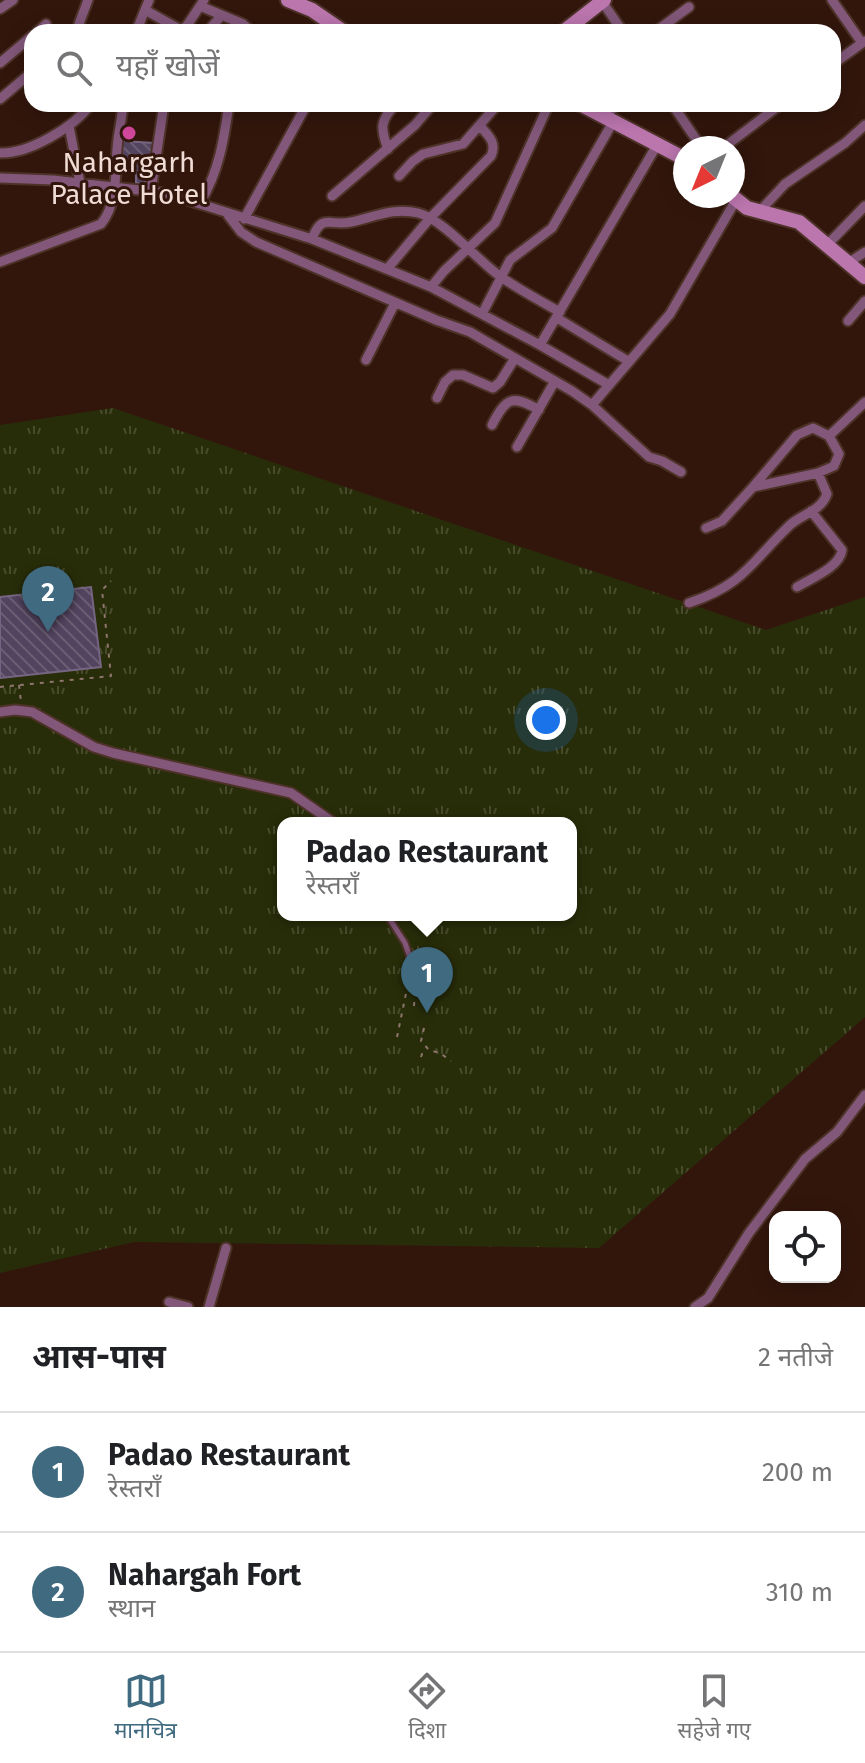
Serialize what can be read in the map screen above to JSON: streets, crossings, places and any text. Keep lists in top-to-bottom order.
{
  "places": ["Nahargarh Palace Hotel"],
  "north": "bottom left",
  "page": {
    "search": "यहाँ खोजें",
    "pins": ["2", "1"],
    "popup": ["Padao Restaurant", "रेस्तराँ"],
    "heading": ["आस-पास", "2 नतीजे"],
    "list": [
      {
        "mark": "1",
        "name": "Padao Restaurant",
        "note": "रेस्तराँ",
        "value": "200 m"
      },
      {
        "mark": "2",
        "name": "Nahargah Fort",
        "note": "स्थान",
        "value": "310 m"
      }
    ],
    "nav": ["मानचित्र", "दिशा", "सहेजे गए"]
  }
}
